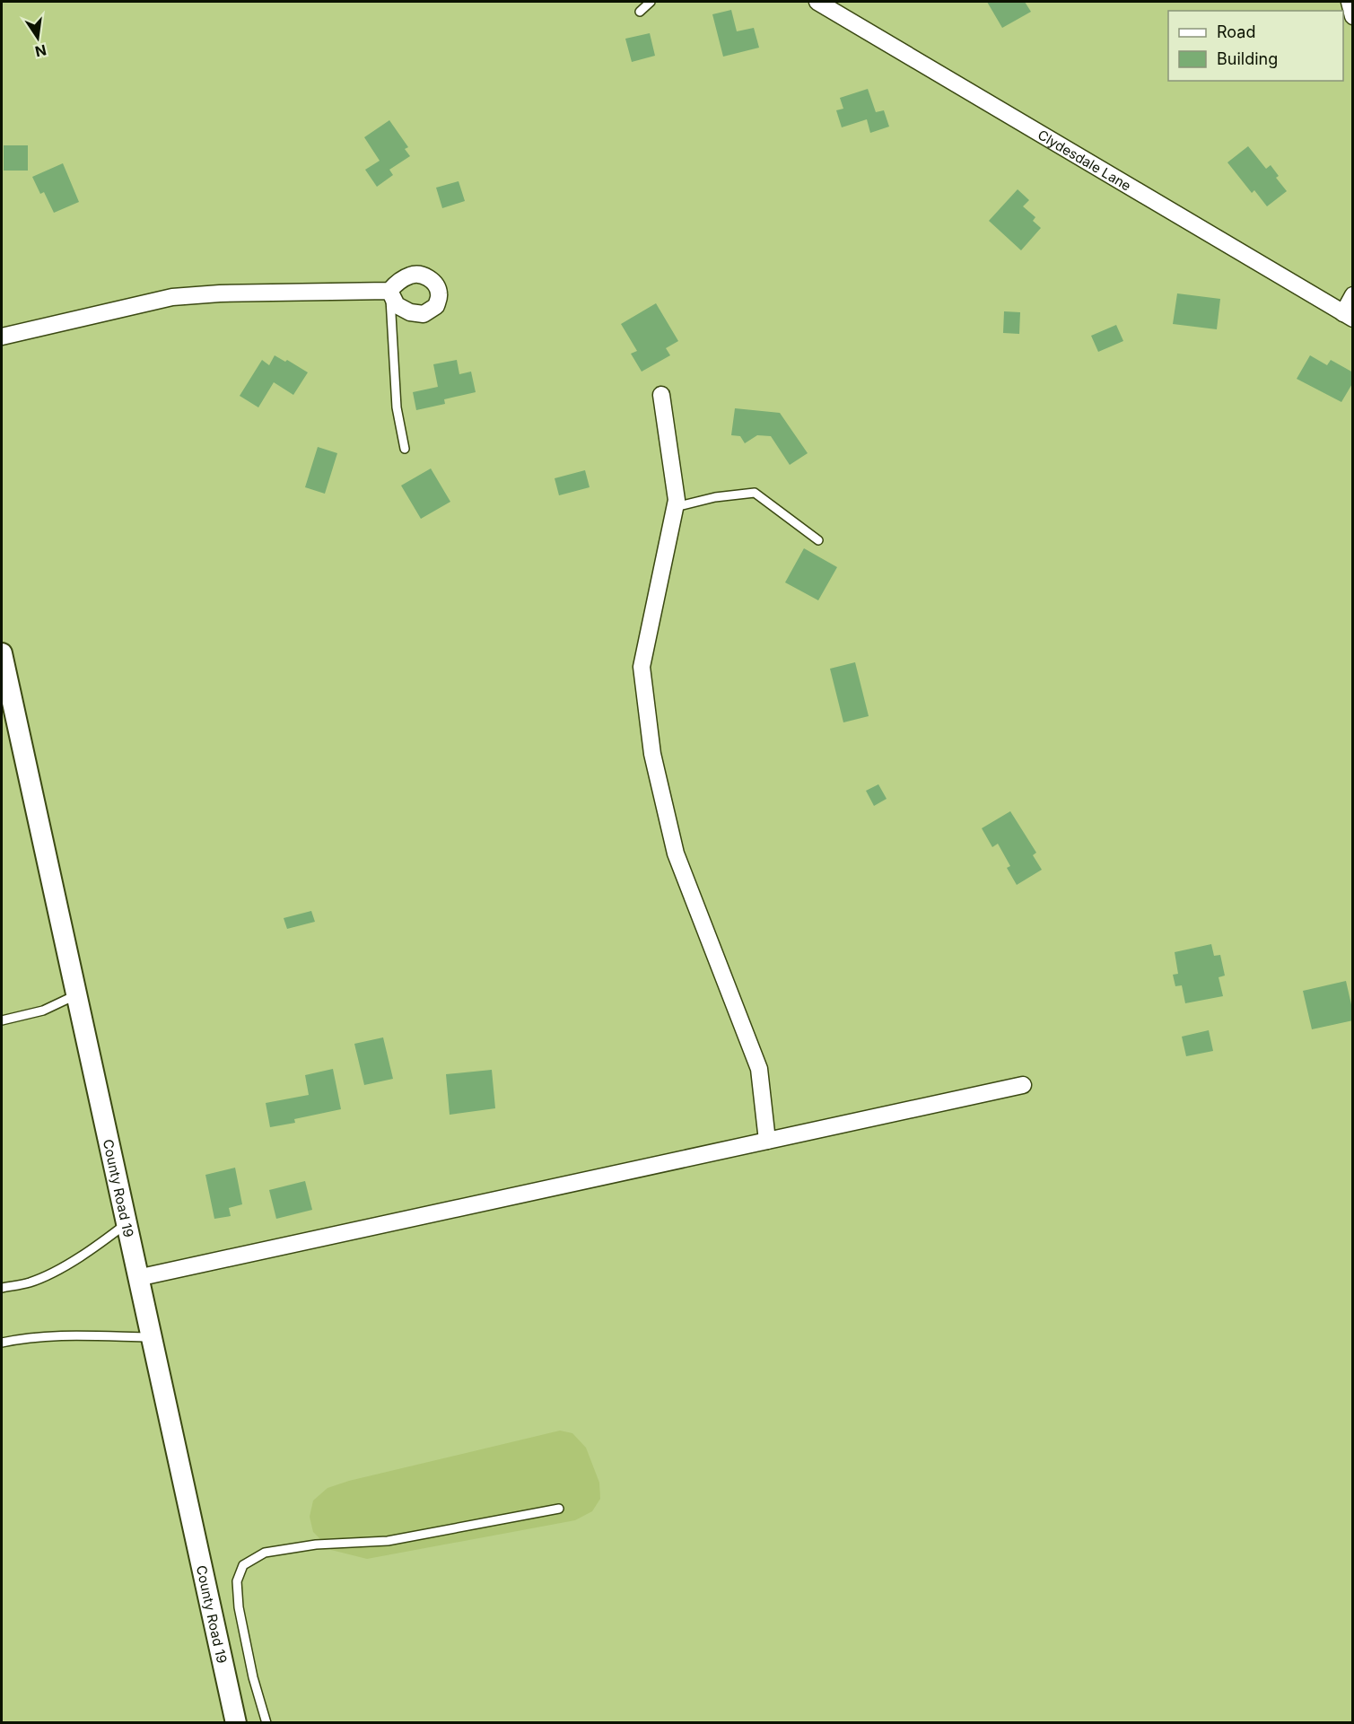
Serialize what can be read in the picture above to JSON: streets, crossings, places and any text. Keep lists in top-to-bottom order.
{
  "streets": {
    "street": ["Clydesdale Lane", "County Road 19"]
  },
  "legend": ["Road", "Building"],
  "north": "bottom"
}
